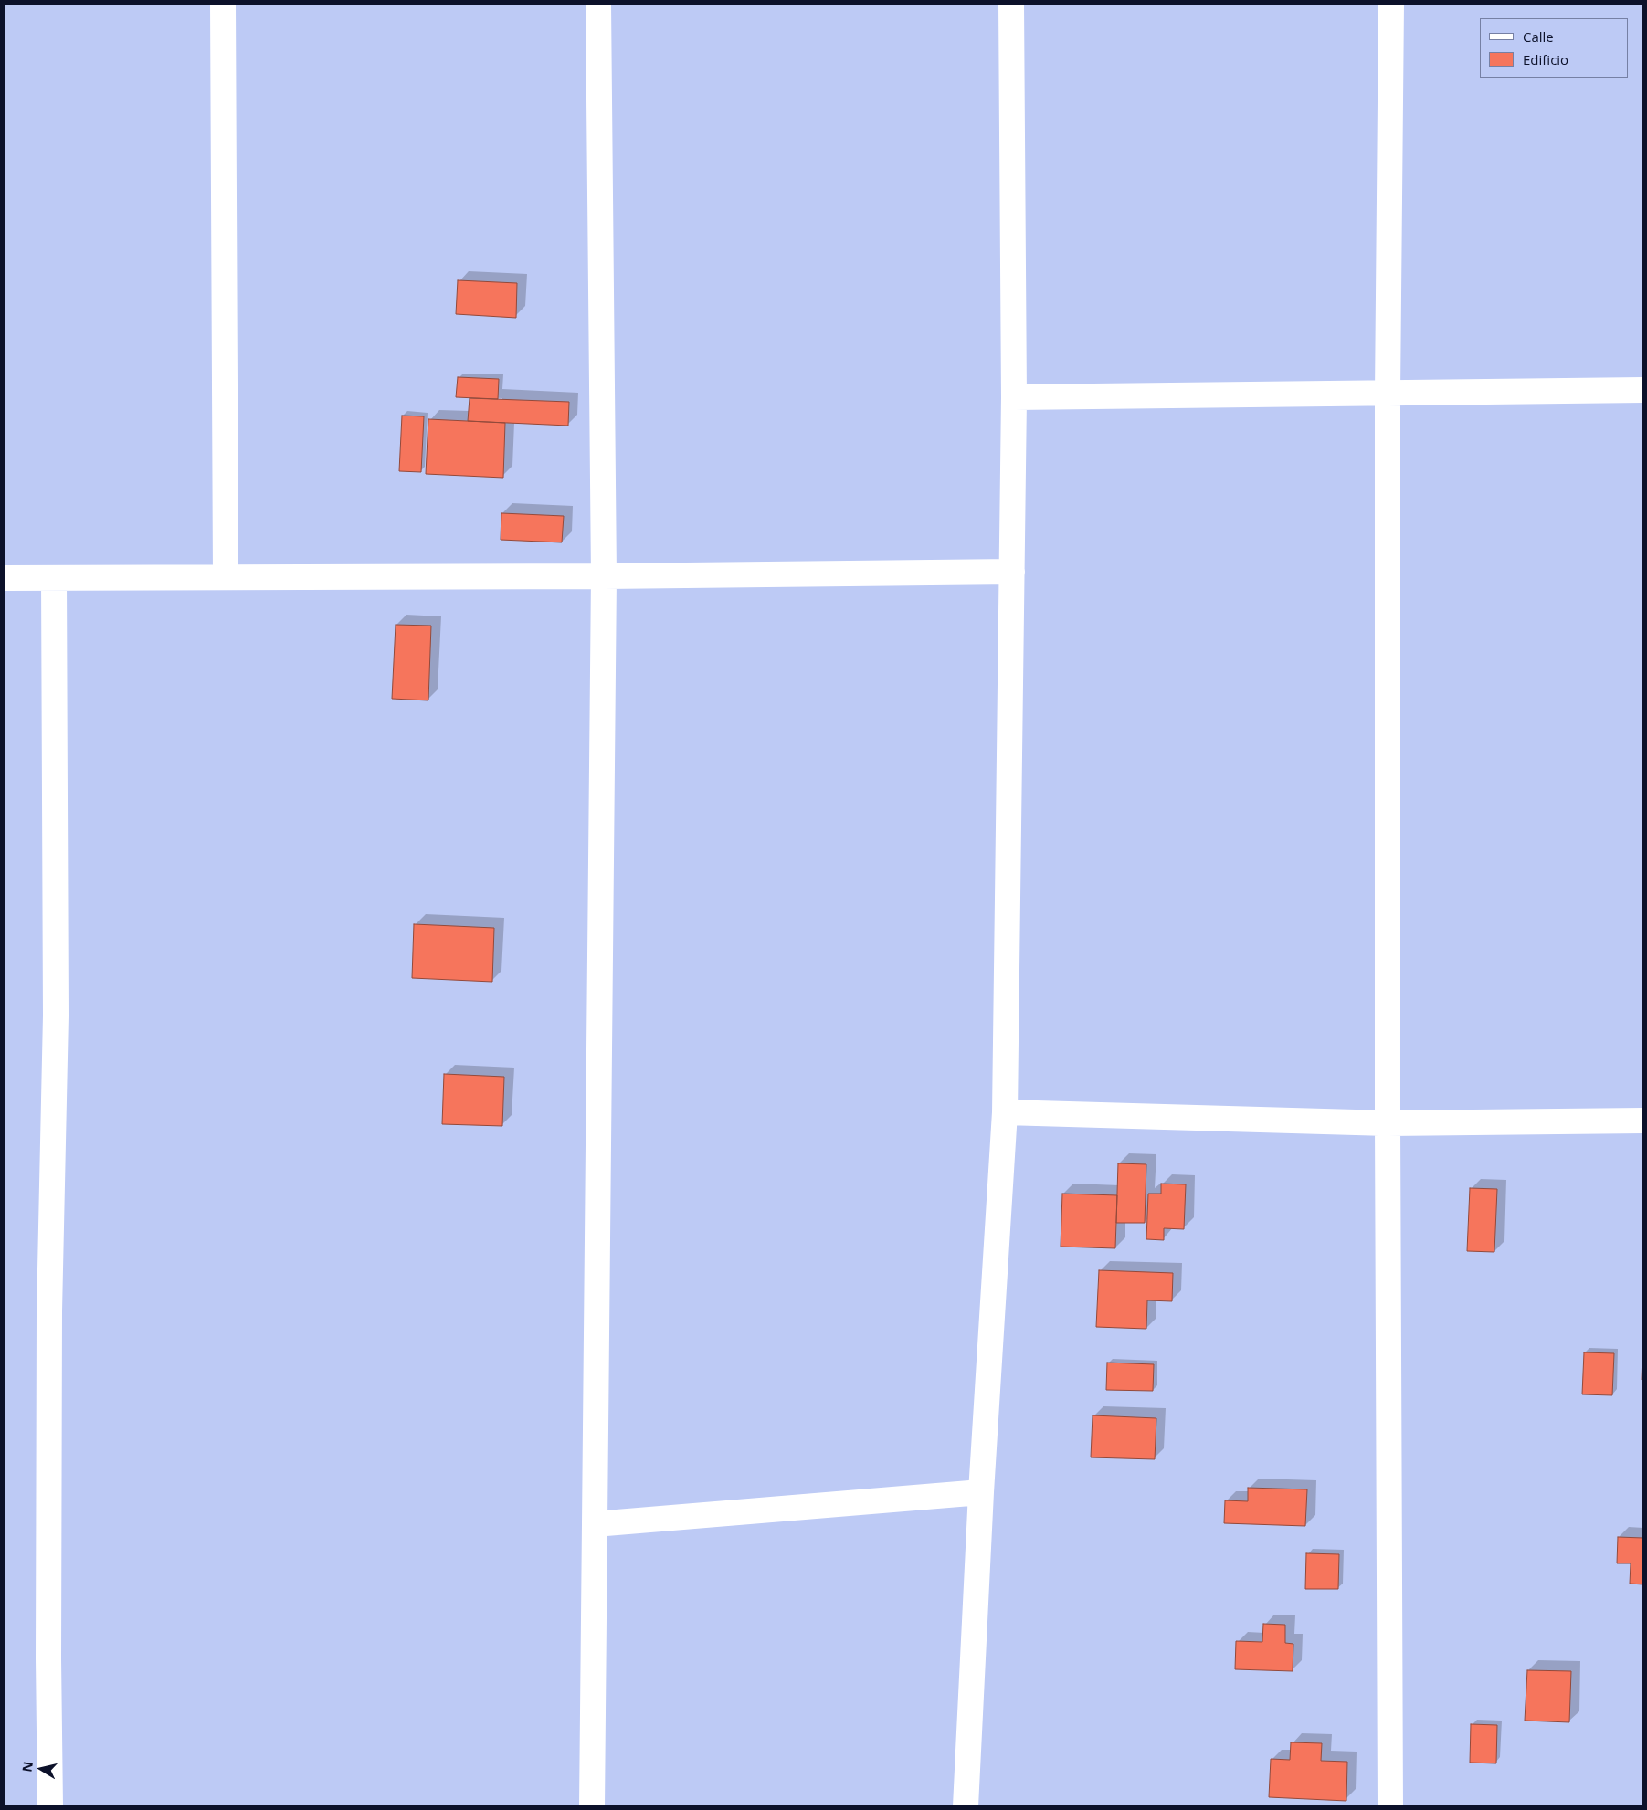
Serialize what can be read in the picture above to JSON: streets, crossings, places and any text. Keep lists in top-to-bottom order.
{
  "legend": ["Calle", "Edificio"],
  "north": "left"
}
